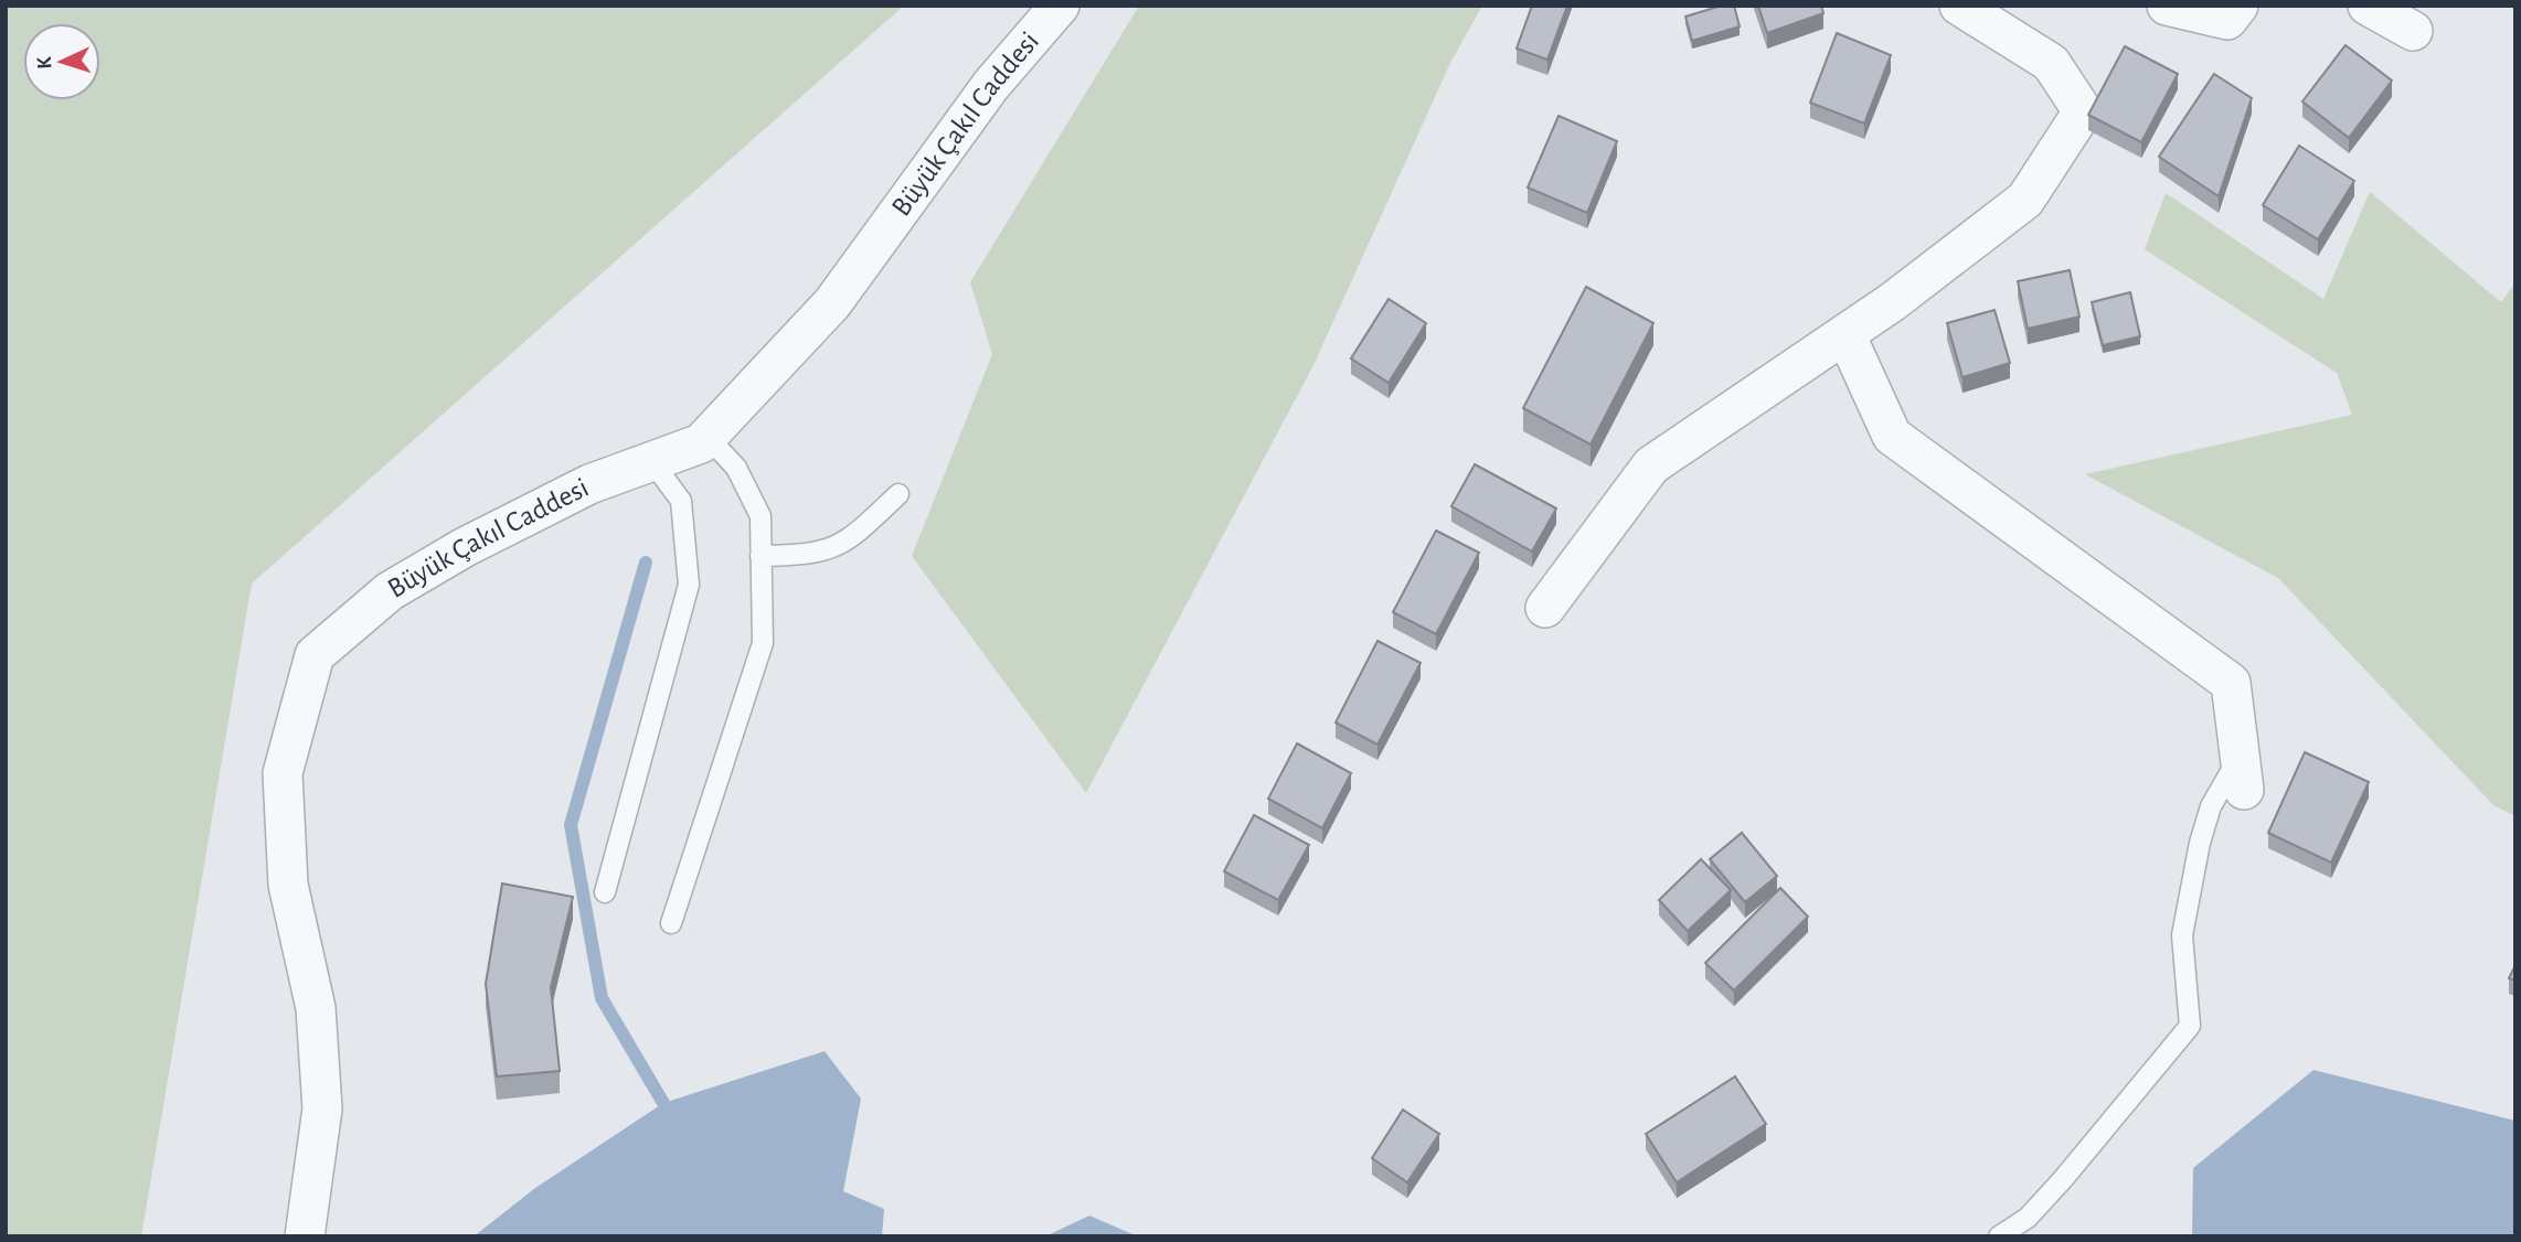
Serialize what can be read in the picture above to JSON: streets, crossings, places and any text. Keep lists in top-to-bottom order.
{
  "streets": {
    "street": ["Büyük Çakıl Caddesi"]
  },
  "north": "left"
}
